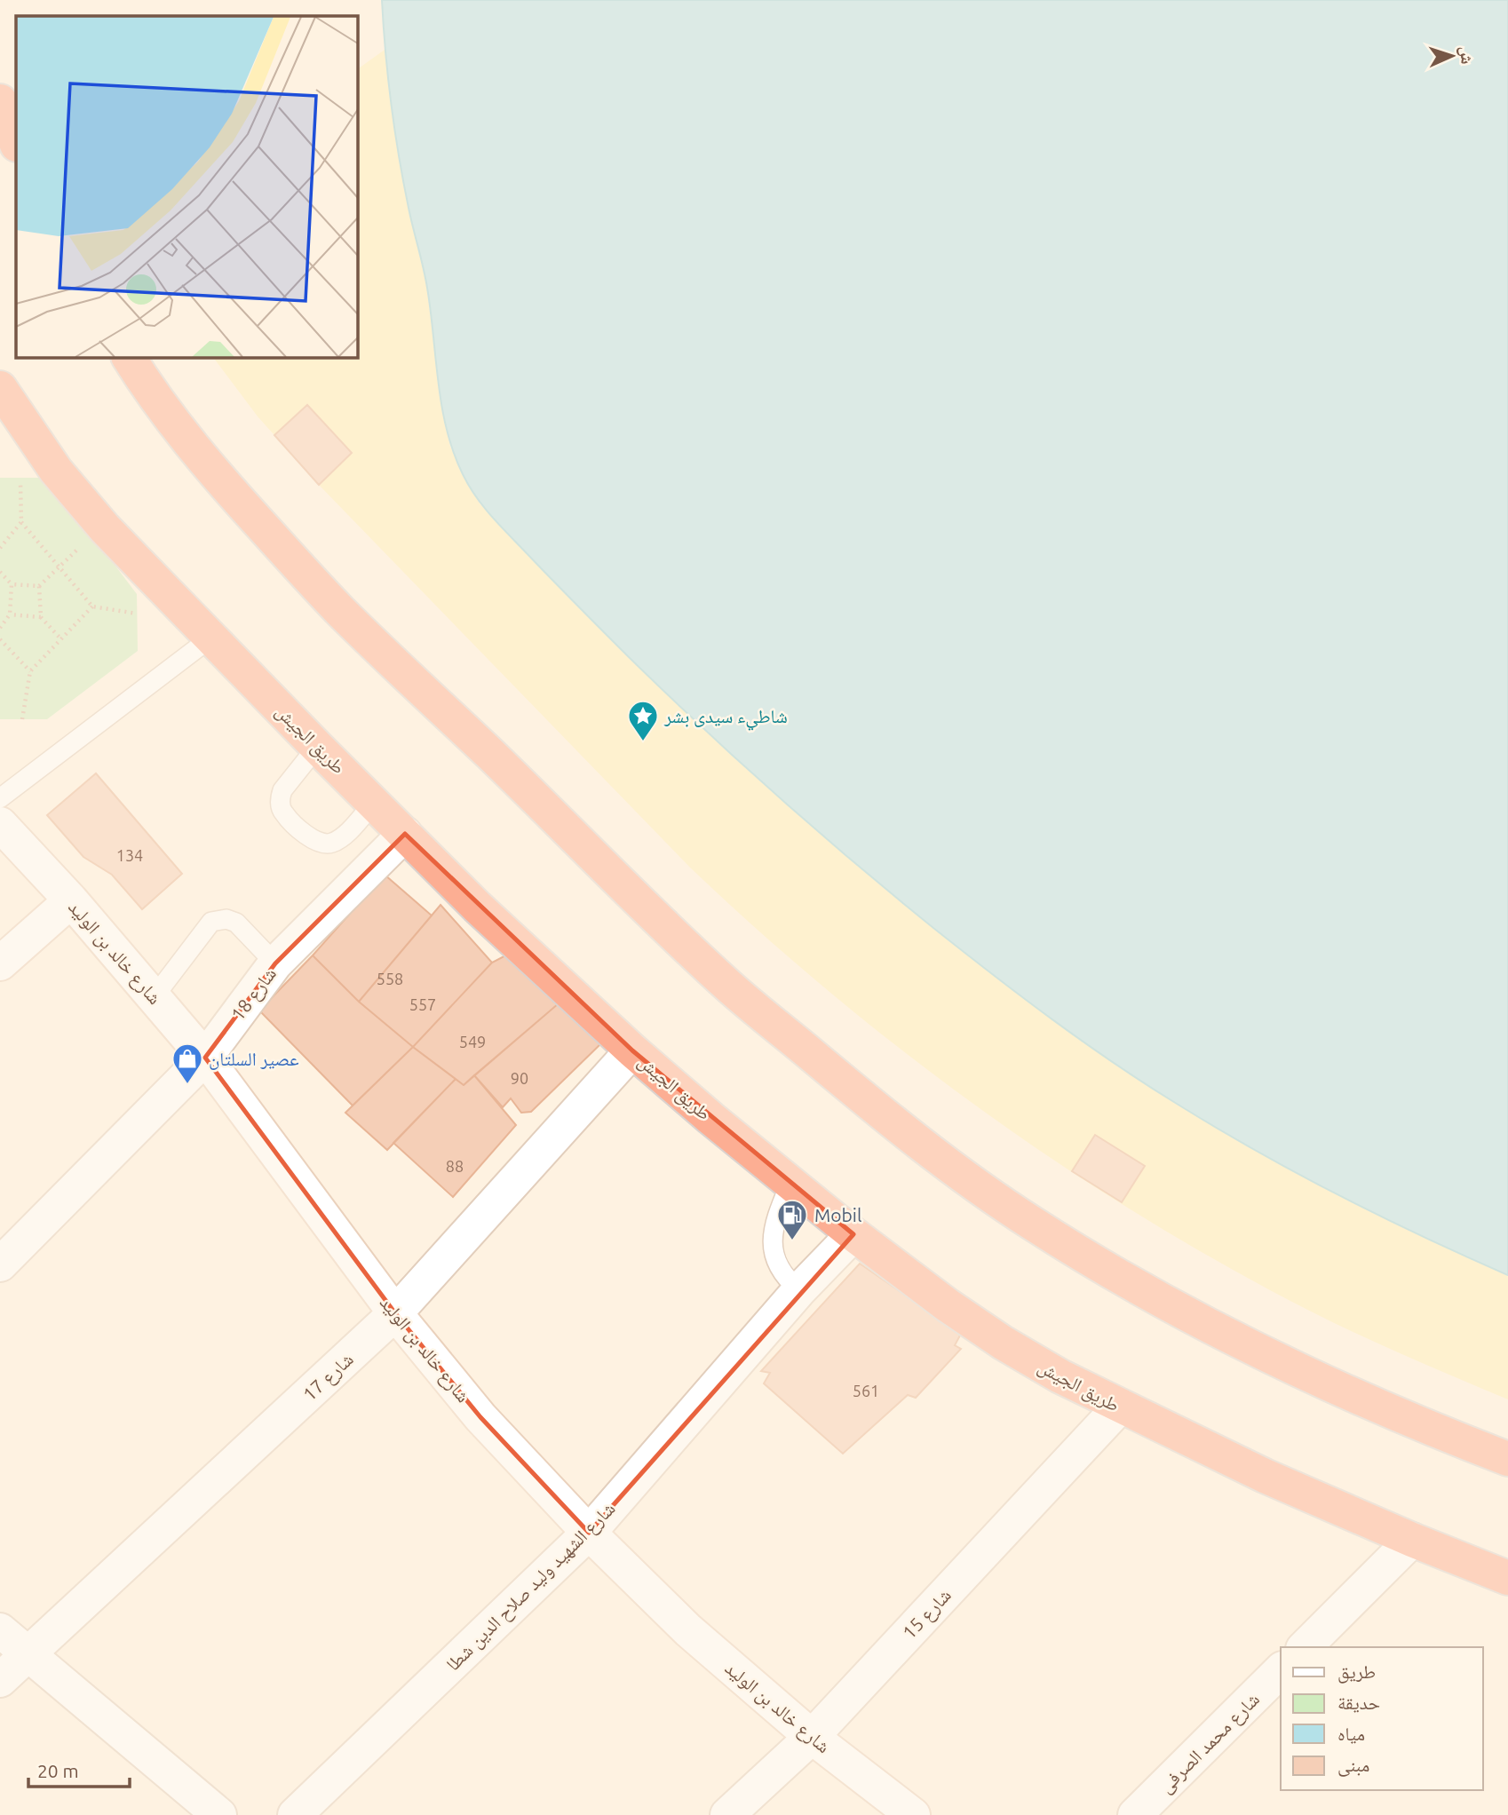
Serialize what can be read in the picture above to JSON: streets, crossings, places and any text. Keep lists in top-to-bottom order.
{
  "streets": {
    "highway": ["طريق الجيش"],
    "street": [
      "شارع خالد بن الوليد",
      "شارع 18",
      "شارع 17",
      "شارع الشهيد وليد صلاح الدين شطا",
      "شارع 15",
      "شارع محمد الصرفى"
    ]
  },
  "crossings": [
    ["طريق الجيش", "شارع 18"],
    ["طريق الجيش", "شارع 17"],
    ["طريق الجيش", "شارع الشهيد وليد صلاح الدين شطا"],
    ["طريق الجيش", "شارع 15"],
    ["شارع خالد بن الوليد", "شارع 18"],
    ["شارع خالد بن الوليد", "شارع 17"],
    ["شارع خالد بن الوليد", "شارع الشهيد وليد صلاح الدين شطا"],
    ["شارع خالد بن الوليد", "شارع 15"]
  ],
  "places": {
    "place": ["شاطيء سيدى بشر"],
    "shop": ["عصير السلتان"],
    "fuel station": ["Mobil"]
  },
  "house_numbers": [
    "134",
    "558",
    "557",
    "549",
    "90",
    "88",
    "561"
  ],
  "legend": [
    "طريق",
    "حديقة",
    "مياه",
    "مبنى"
  ],
  "scale_bar": "20 m",
  "north": "right"
}
